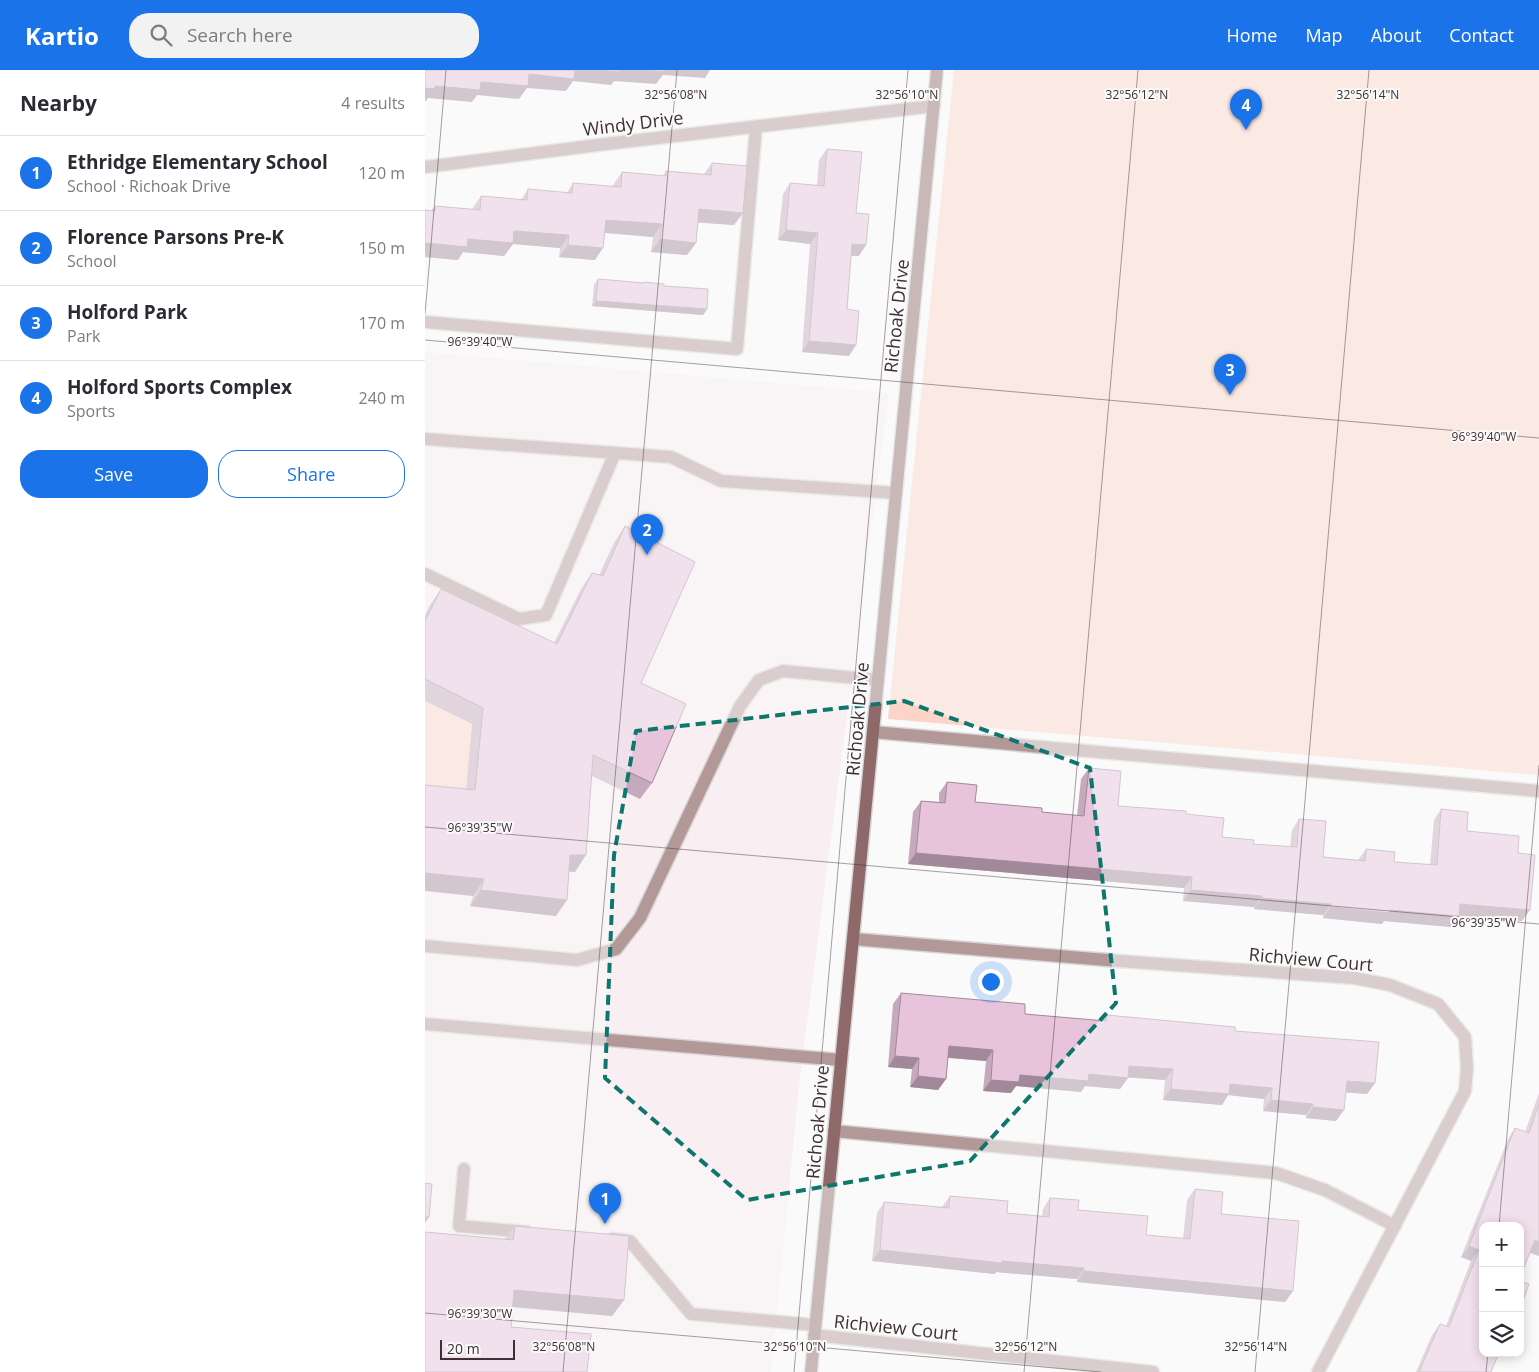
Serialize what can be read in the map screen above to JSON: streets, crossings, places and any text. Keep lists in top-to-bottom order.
{
  "streets": {
    "street": ["Windy Drive", "Richoak Drive", "Richview Court"]
  },
  "crossings": [
    ["Windy Drive", "Richoak Drive"],
    ["Richoak Drive", "Richview Court"]
  ],
  "scale_bar": "20 m",
  "page": {
    "header": "Kartio",
    "search": "Search here",
    "nav": [
      "Home",
      "Map",
      "About",
      "Contact"
    ],
    "heading": ["Nearby", "4 results"],
    "pins": [
      "4",
      "3",
      "2",
      "1"
    ],
    "list": [
      {
        "mark": "1",
        "name": "Ethridge Elementary School",
        "note": "School · Richoak Drive",
        "value": "120 m"
      },
      {
        "mark": "2",
        "name": "Florence Parsons Pre-K",
        "note": "School",
        "value": "150 m"
      },
      {
        "mark": "3",
        "name": "Holford Park",
        "note": "Park",
        "value": "170 m"
      },
      {
        "mark": "4",
        "name": "Holford Sports Complex",
        "note": "Sports",
        "value": "240 m"
      }
    ],
    "buttons": ["Save", "Share"],
    "map_buttons": ["+", "−"],
    "scale": "20 m"
  },
  "coordinates": [
    "32°56'08\"N",
    "32°56'10\"N",
    "32°56'12\"N",
    "32°56'14\"N",
    "96°39'40\"W",
    "96°39'35\"W",
    "96°39'30\"W"
  ]
}
